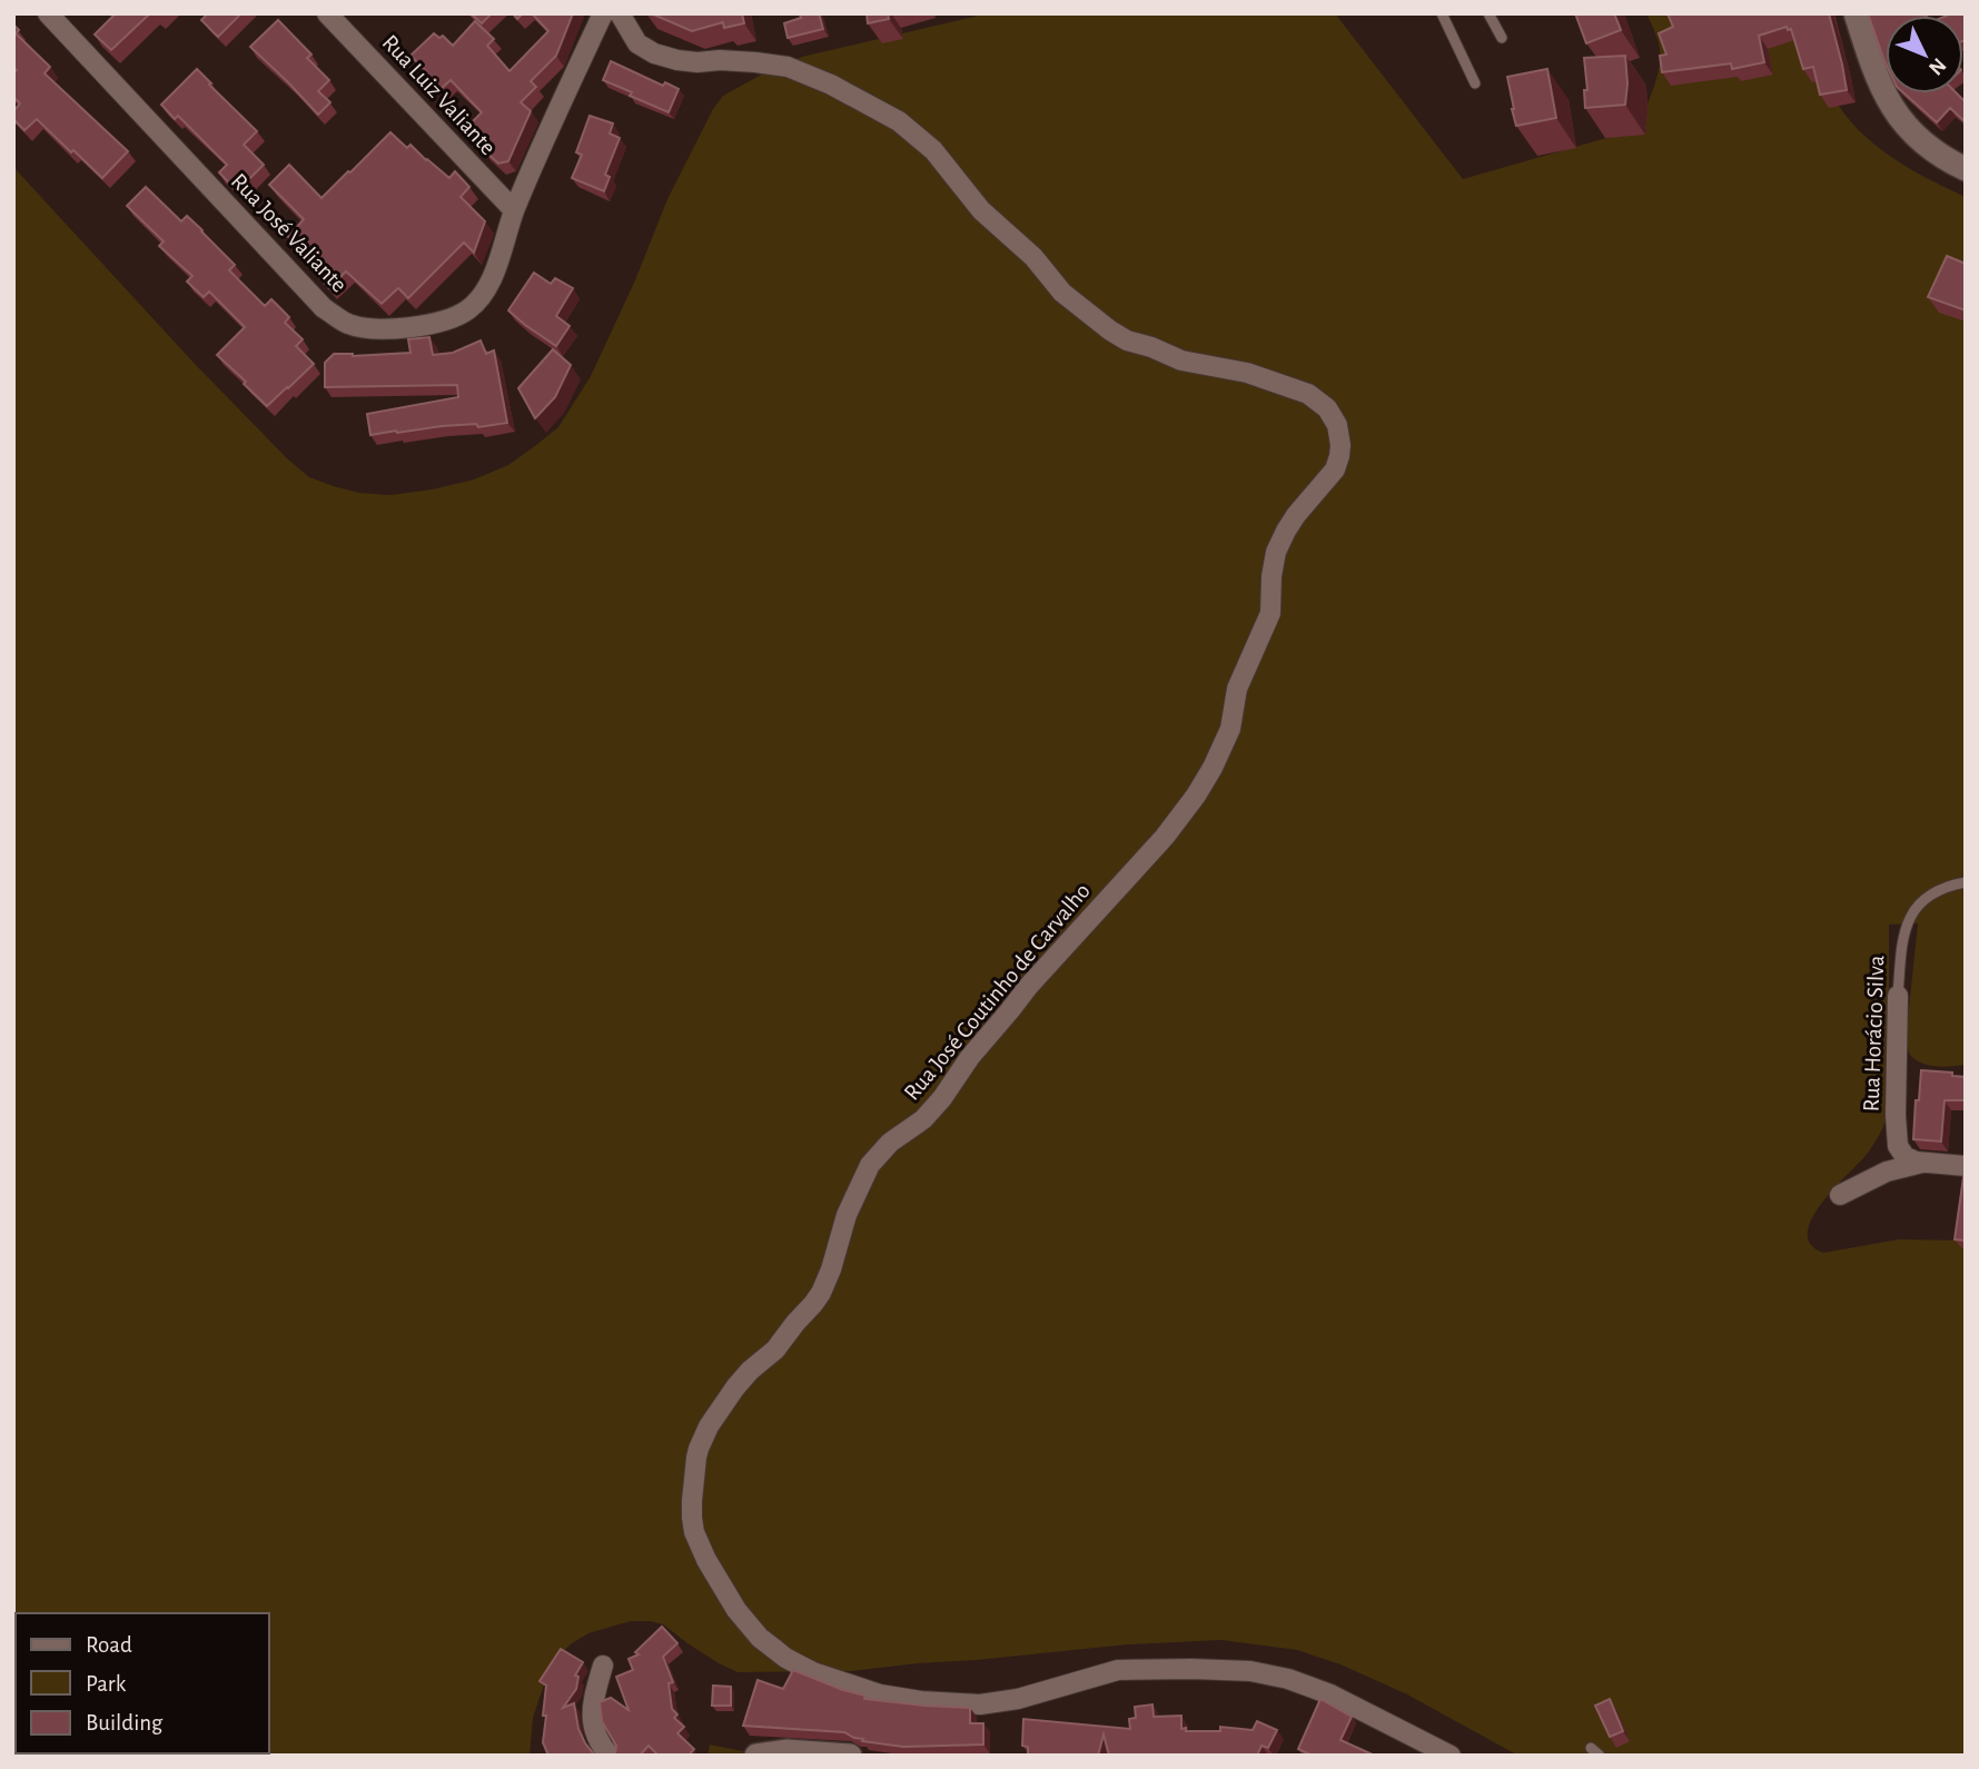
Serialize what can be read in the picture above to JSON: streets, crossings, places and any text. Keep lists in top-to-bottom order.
{
  "streets": {
    "street": [
      "Rua Luiz Valiante",
      "Rua José Valiante",
      "Rua José Coutinho de Carvalho",
      "Rua Horácio Silva"
    ]
  },
  "crossings": [
    ["Rua Luiz Valiante", "Rua José Valiante"]
  ],
  "legend": ["Road", "Park", "Building"],
  "north": "bottom right"
}
